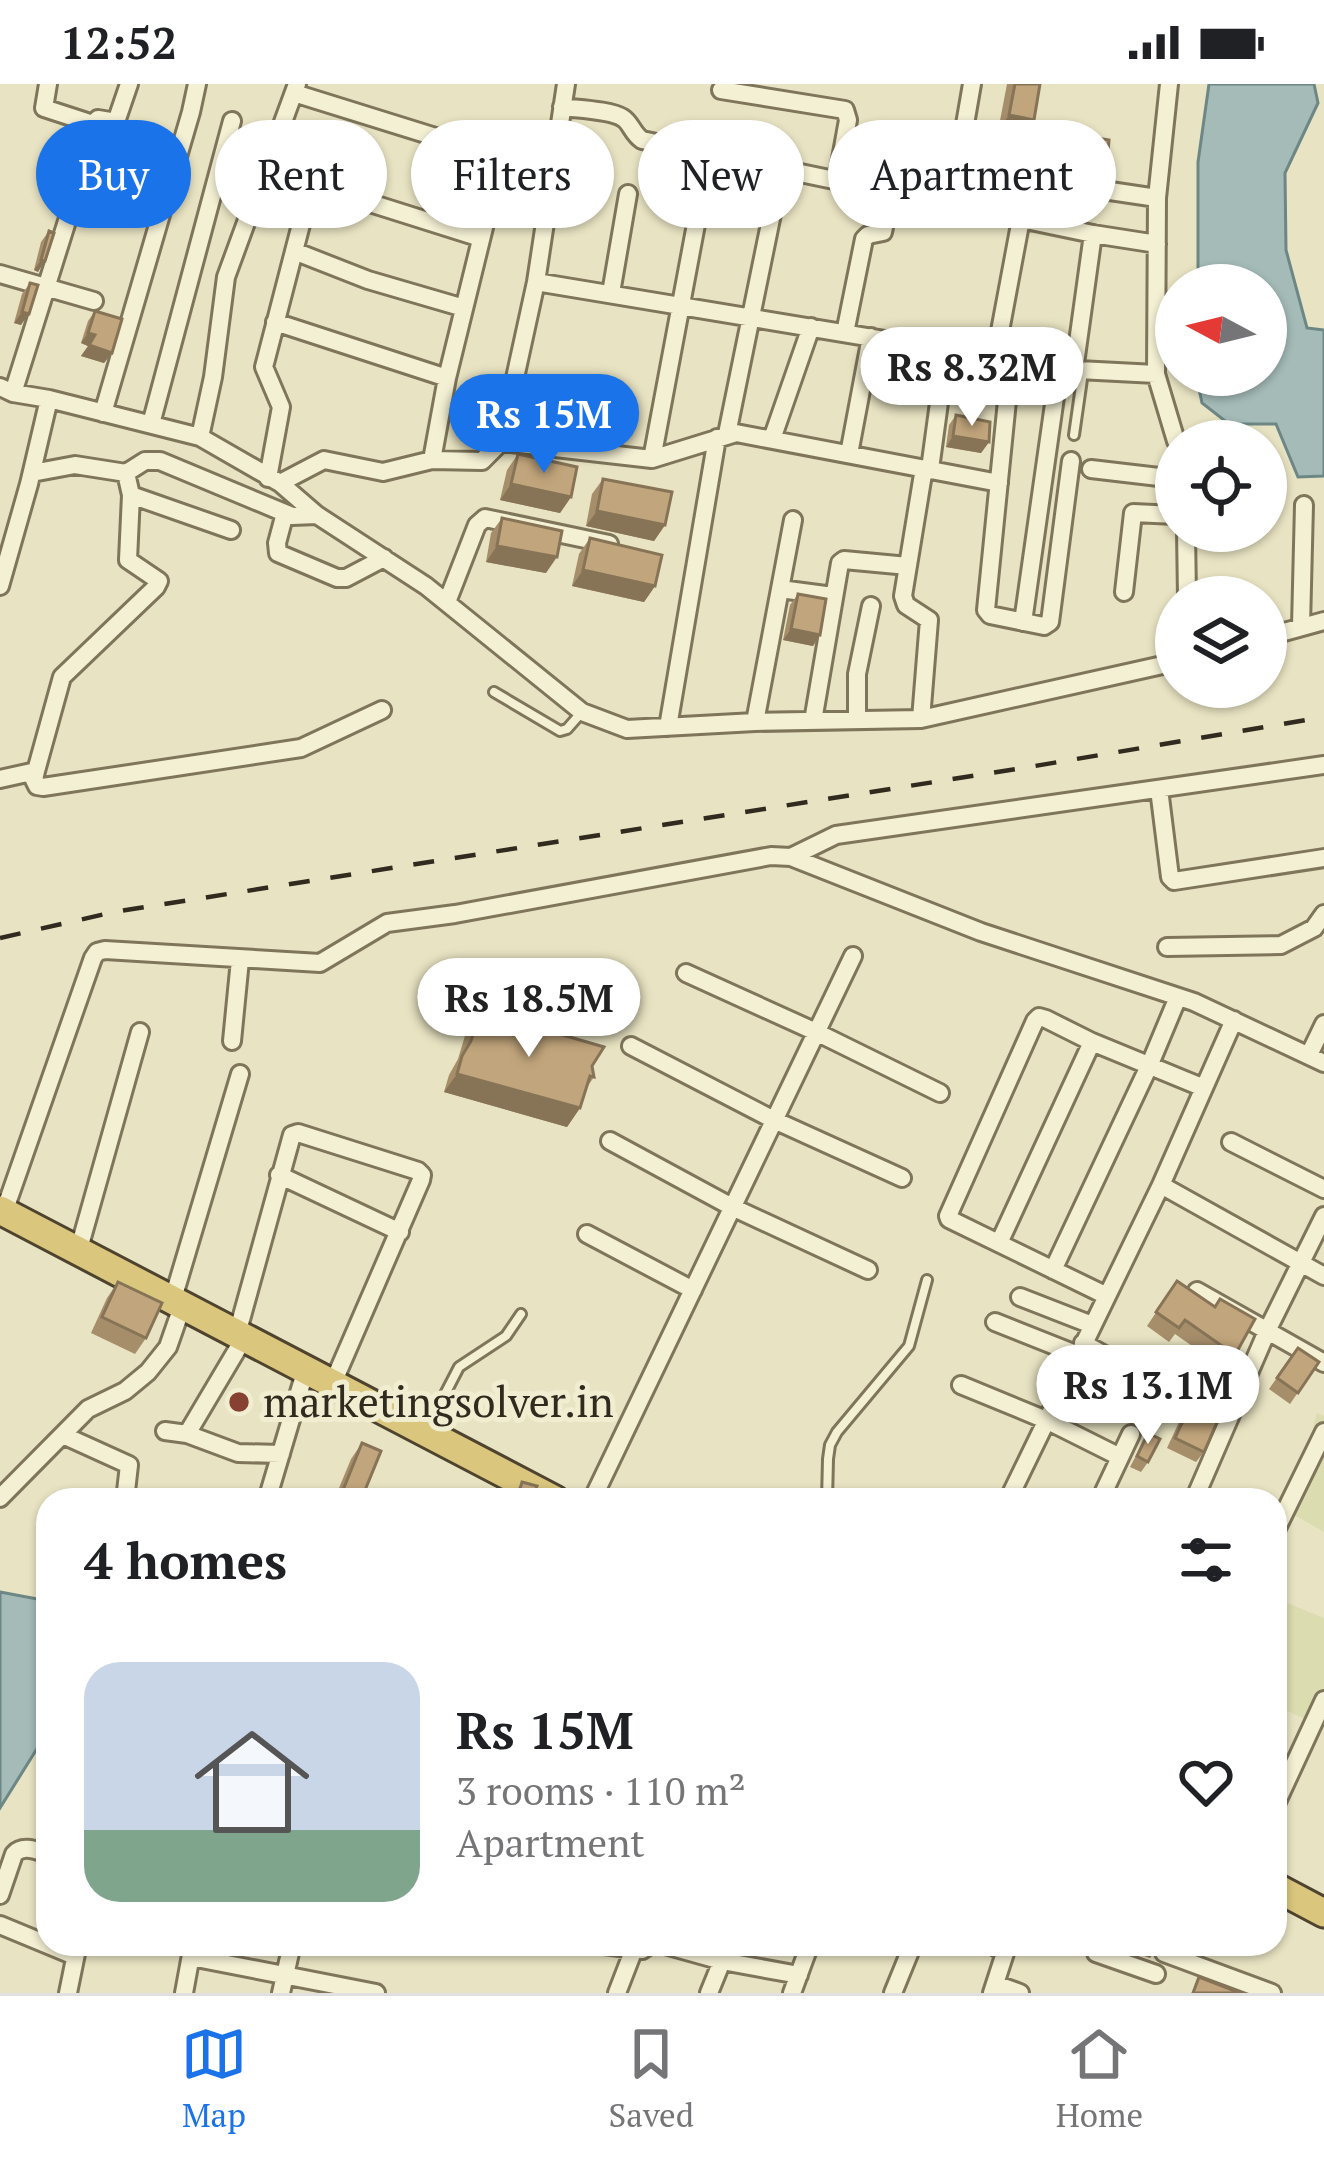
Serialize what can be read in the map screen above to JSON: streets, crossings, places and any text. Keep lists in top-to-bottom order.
{
  "places": ["marketingsolver.in"],
  "north": "left",
  "page": {
    "status": "12:52",
    "chip": [
      "Buy",
      "Rent",
      "Filters",
      "New",
      "Apartment"
    ],
    "price": [
      "Rs 8.32M",
      "Rs 15M",
      "Rs 18.5M",
      "Rs 13.1M"
    ],
    "heading": "4 homes",
    "list": [
      {
        "name": "Rs 15M",
        "note": "3 rooms · 110 m² · Apartment"
      }
    ],
    "tabs": ["Map", "Saved", "Home"]
  }
}
